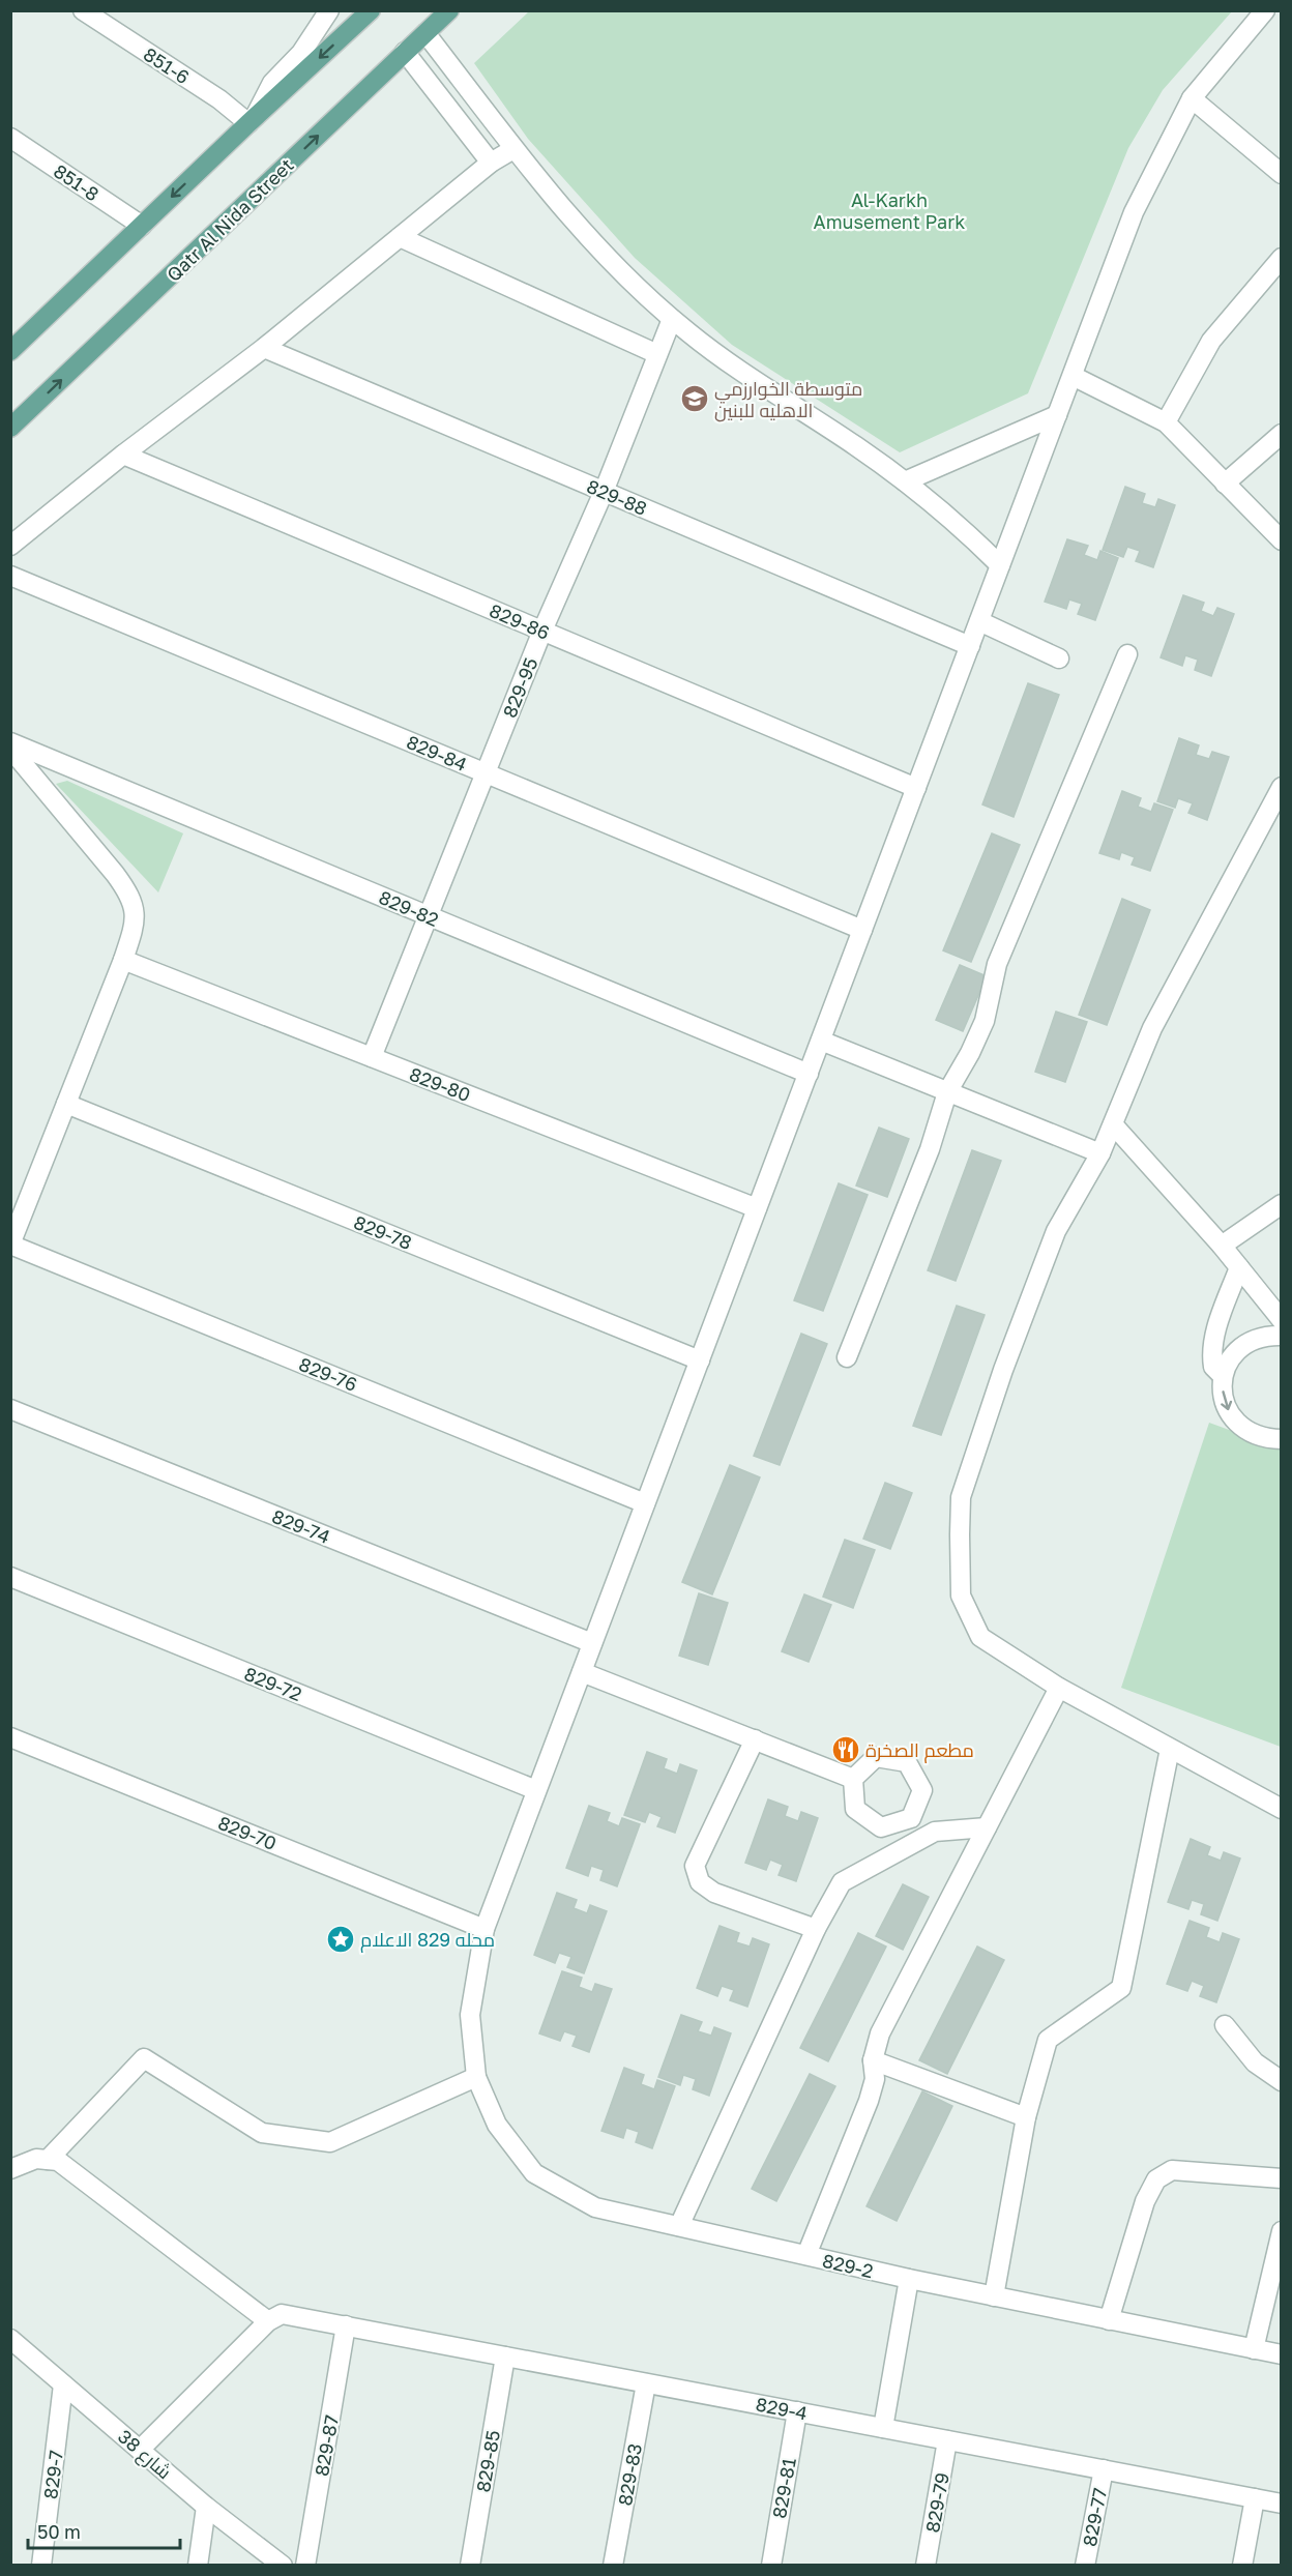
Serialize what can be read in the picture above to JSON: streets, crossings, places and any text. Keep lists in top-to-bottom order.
{
  "streets": {
    "main road": ["Qatr Al Nida Street"],
    "street": [
      "851-6",
      "851-8",
      "829-88",
      "829-86",
      "829-95",
      "829-84",
      "829-82",
      "829-80",
      "829-78",
      "829-76",
      "829-74",
      "829-72",
      "829-70",
      "829-2",
      "829-4",
      "829-87",
      "شارع 38",
      "829-85",
      "829-7",
      "829-83",
      "829-81",
      "829-79",
      "829-77"
    ]
  },
  "crossings": [
    ["829-88", "829-95"],
    ["829-88", "829-2"],
    ["829-86", "829-95"],
    ["829-86", "829-2"],
    ["829-95", "829-84"],
    ["829-95", "829-82"],
    ["829-95", "829-80"],
    ["829-84", "829-2"],
    ["829-82", "829-2"],
    ["829-80", "829-2"],
    ["829-78", "829-2"],
    ["829-76", "829-2"],
    ["829-74", "829-2"],
    ["829-72", "829-2"],
    ["829-70", "829-2"],
    ["829-4", "829-87"],
    ["829-4", "829-85"],
    ["829-4", "829-83"],
    ["829-4", "829-81"],
    ["829-4", "829-79"],
    ["829-4", "829-77"],
    ["شارع 38", "829-7"]
  ],
  "parks": ["Al-Karkh Amusement Park"],
  "places": {
    "school or university": ["متوسطة الخوارزمي الاهليه للبنين"],
    "restaurant": ["مطعم الصخرة"],
    "place": ["محله 829 الاعلام"]
  },
  "scale_bar": "50 m"
}
